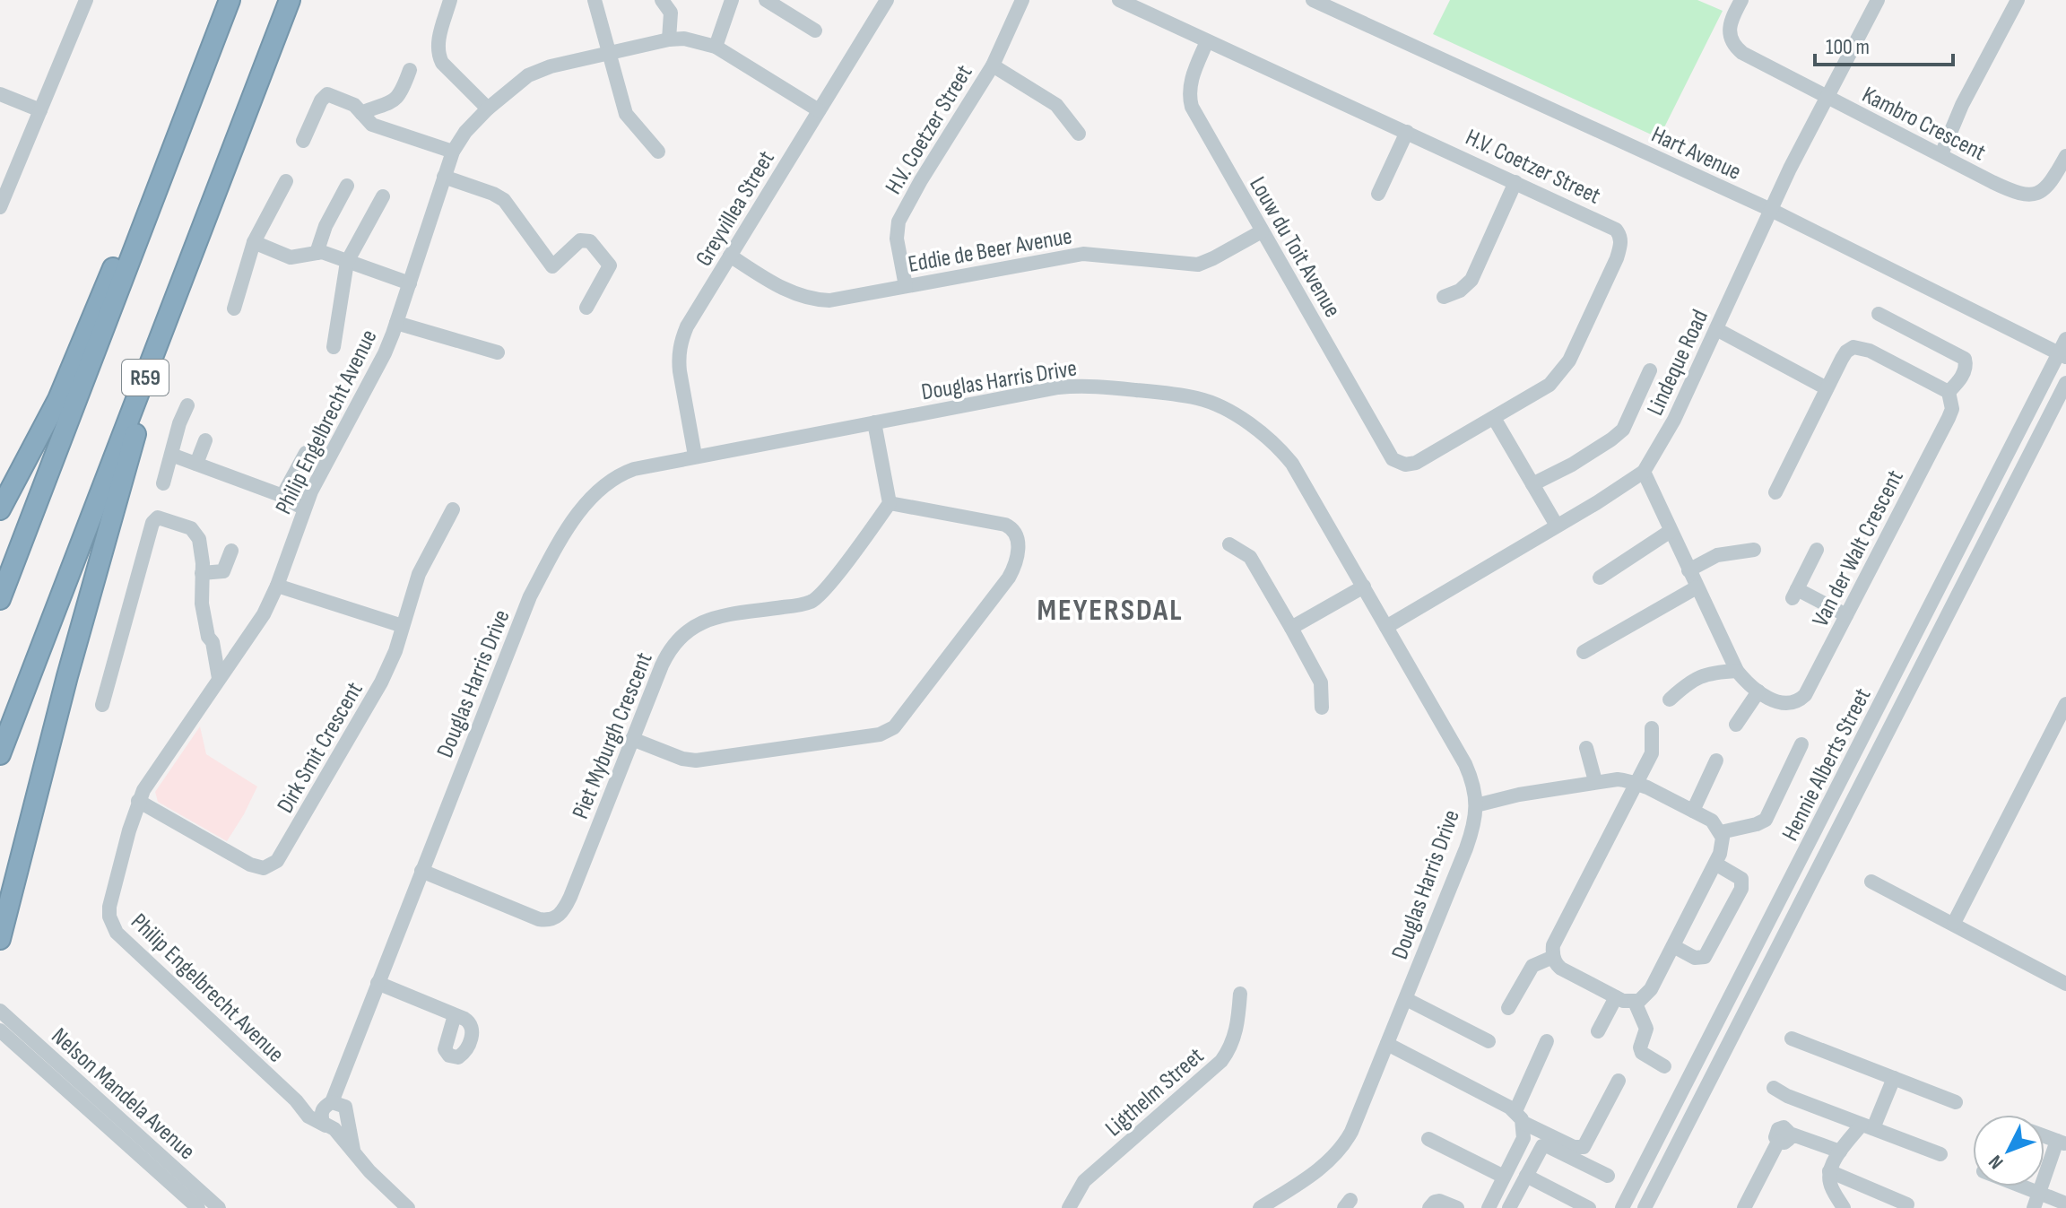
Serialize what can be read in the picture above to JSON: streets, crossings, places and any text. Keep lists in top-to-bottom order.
{
  "streets": {
    "highway": ["R59"],
    "street": [
      "Kambro Crescent",
      "H.V. Coetzer Street",
      "Hart Avenue",
      "Greyvillea Street",
      "Louw du Toit Avenue",
      "Eddie de Beer Avenue",
      "Lindeque Road",
      "Douglas Harris Drive",
      "Philip Engelbrecht Avenue",
      "Van der Walt Crescent",
      "Piet Myburgh Crescent",
      "Dirk Smit Crescent",
      "Hennie Alberts Street",
      "Ligthelm Street",
      "Nelson Mandela Avenue"
    ]
  },
  "crossings": [
    ["Kambro Crescent", "Lindeque Road"],
    ["H.V. Coetzer Street", "Louw du Toit Avenue"],
    ["H.V. Coetzer Street", "Eddie de Beer Avenue"],
    ["Hart Avenue", "Lindeque Road"],
    ["Hart Avenue", "Hennie Alberts Street"],
    ["Greyvillea Street", "Eddie de Beer Avenue"],
    ["Greyvillea Street", "Douglas Harris Drive"],
    ["Greyvillea Street", "Philip Engelbrecht Avenue"],
    ["Louw du Toit Avenue", "Eddie de Beer Avenue"],
    ["Lindeque Road", "Douglas Harris Drive"],
    ["Lindeque Road", "Van der Walt Crescent"],
    ["Douglas Harris Drive", "Philip Engelbrecht Avenue"],
    ["Douglas Harris Drive", "Piet Myburgh Crescent"],
    ["Philip Engelbrecht Avenue", "Dirk Smit Crescent"]
  ],
  "districts": ["MEYERSDAL"],
  "scale_bar": "100 m",
  "north": "bottom left"
}
